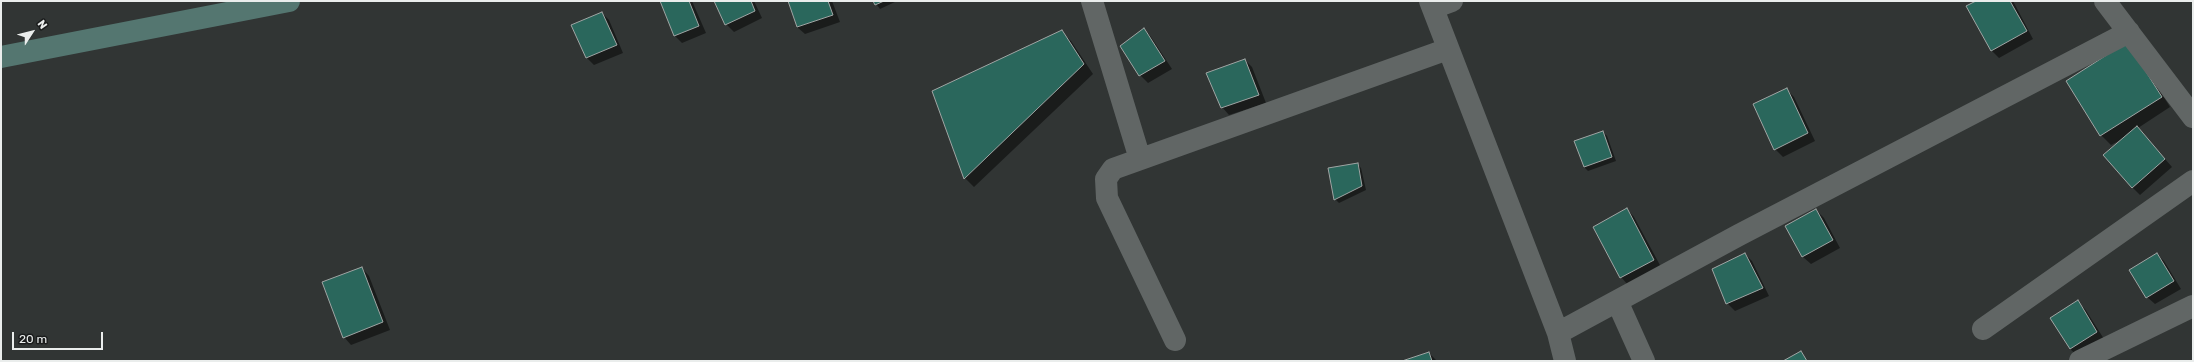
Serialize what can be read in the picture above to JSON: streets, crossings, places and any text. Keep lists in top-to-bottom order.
{
  "scale_bar": "20 m",
  "north": "top right"
}
